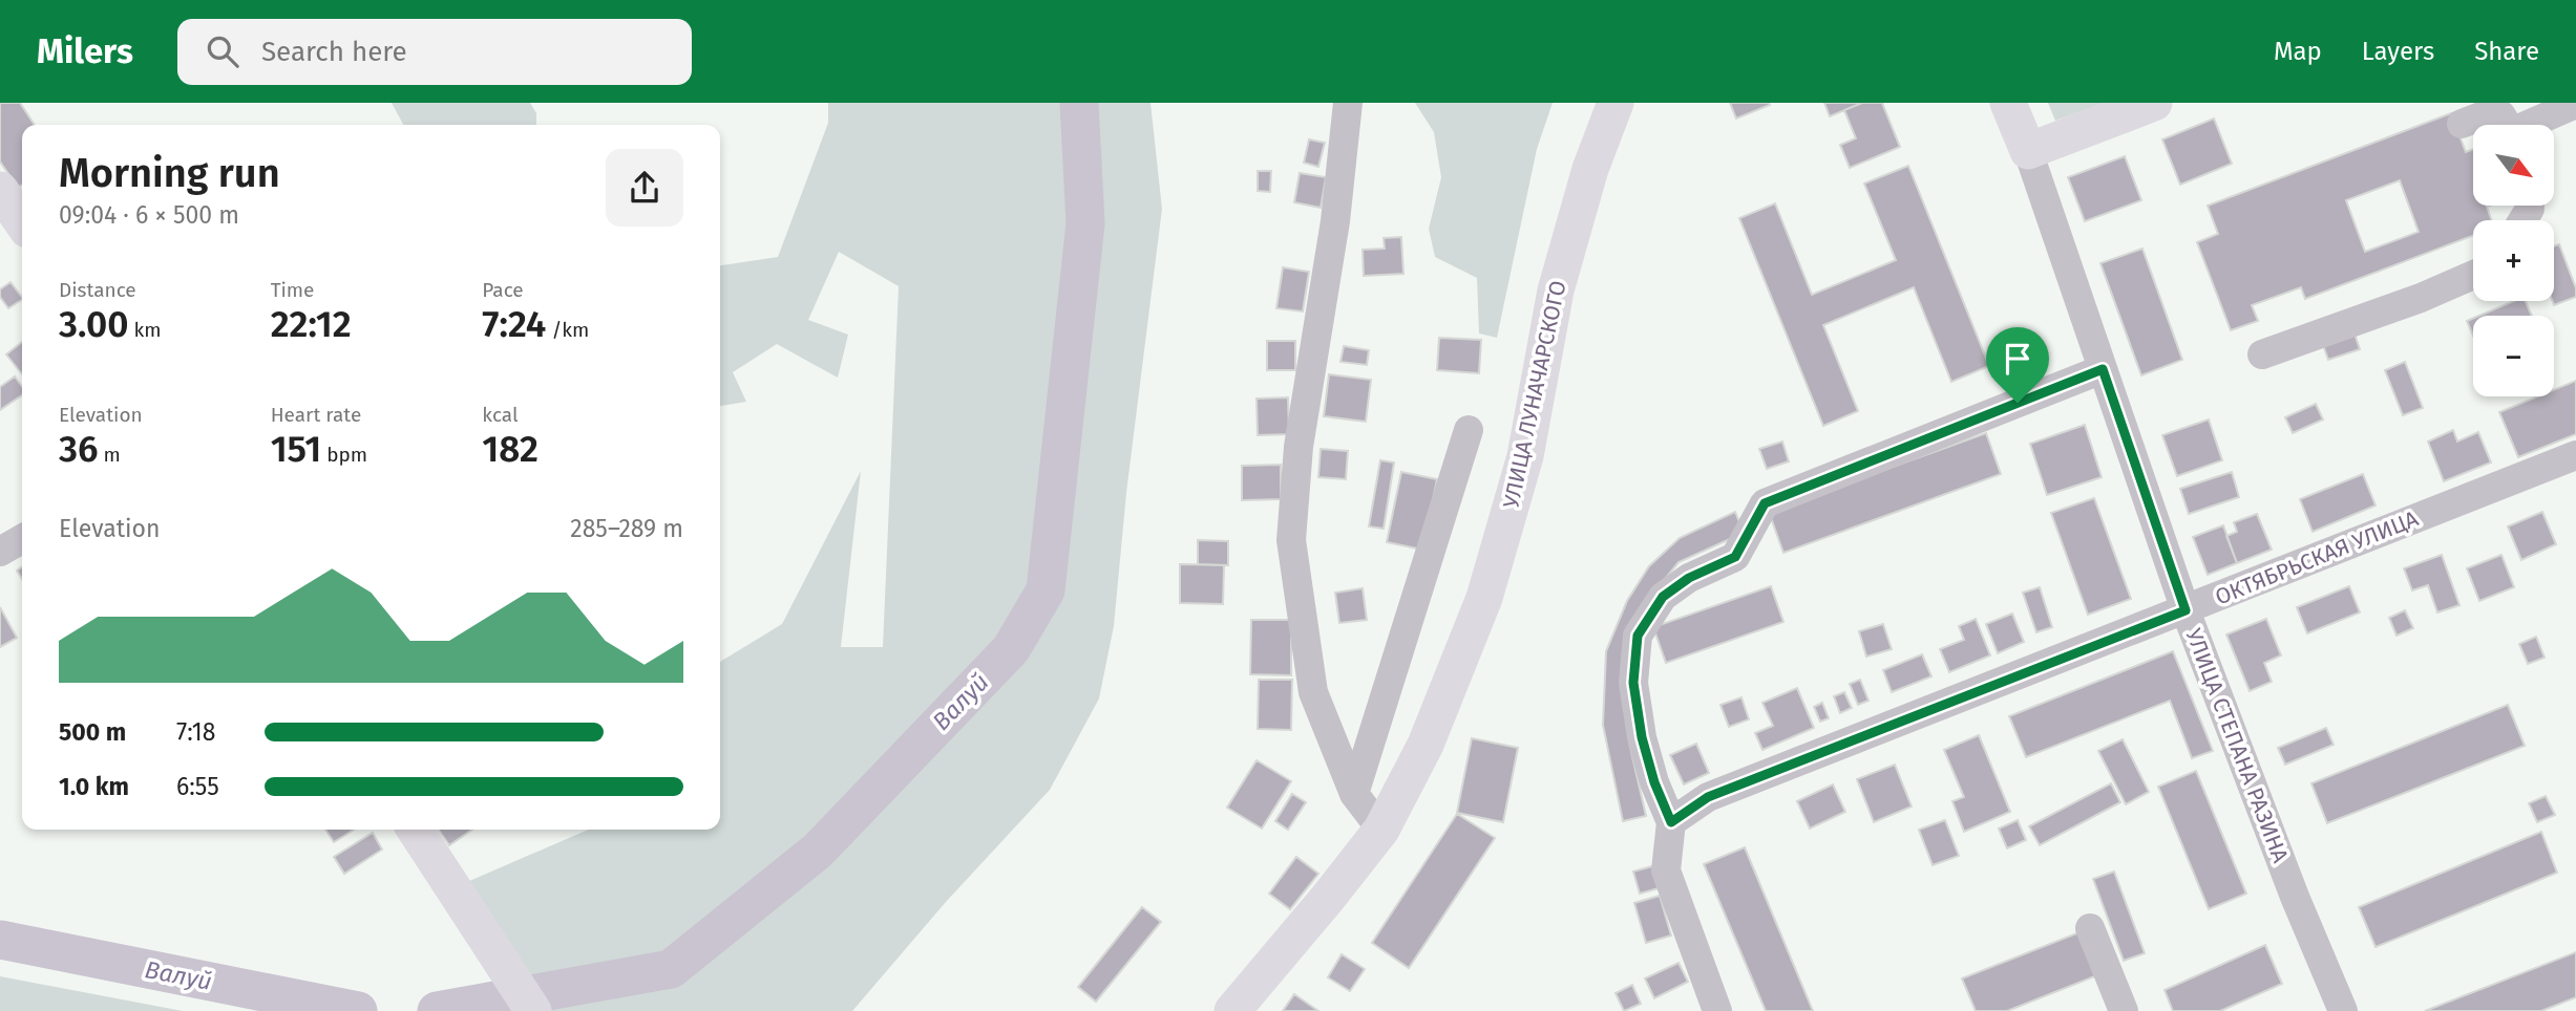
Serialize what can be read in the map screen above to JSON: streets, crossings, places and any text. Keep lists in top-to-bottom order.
{
  "streets": {
    "main road": ["УЛИЦА ЛУНАЧАРСКОГО", "УЛИЦА СТЕПАНА РАЗИНА"],
    "street": ["ОКТЯБРЬСКАЯ УЛИЦА"]
  },
  "crossings": [
    ["ОКТЯБРЬСКАЯ УЛИЦА", "УЛИЦА СТЕПАНА РАЗИНА"]
  ],
  "water": ["Валуй"],
  "north": "bottom right",
  "page": {
    "header": "Milers",
    "search": "Search here",
    "nav": ["Map", "Layers", "Share"],
    "map_buttons": ["+", "−"],
    "heading": ["Morning run", "09:04 · 6 × 500 m"],
    "stats": [
      ["Distance", "3.00 km"],
      ["Time", "22:12"],
      ["Pace", "7:24 /km"],
      ["Elevation", "36 m"],
      ["Heart rate", "151 bpm"],
      ["kcal", "182"]
    ],
    "chart": ["Elevation", "285–289 m"],
    "list": [
      {
        "name": "500 m",
        "note": "7:18"
      },
      {
        "name": "1.0 km",
        "note": "6:55"
      }
    ]
  }
}
